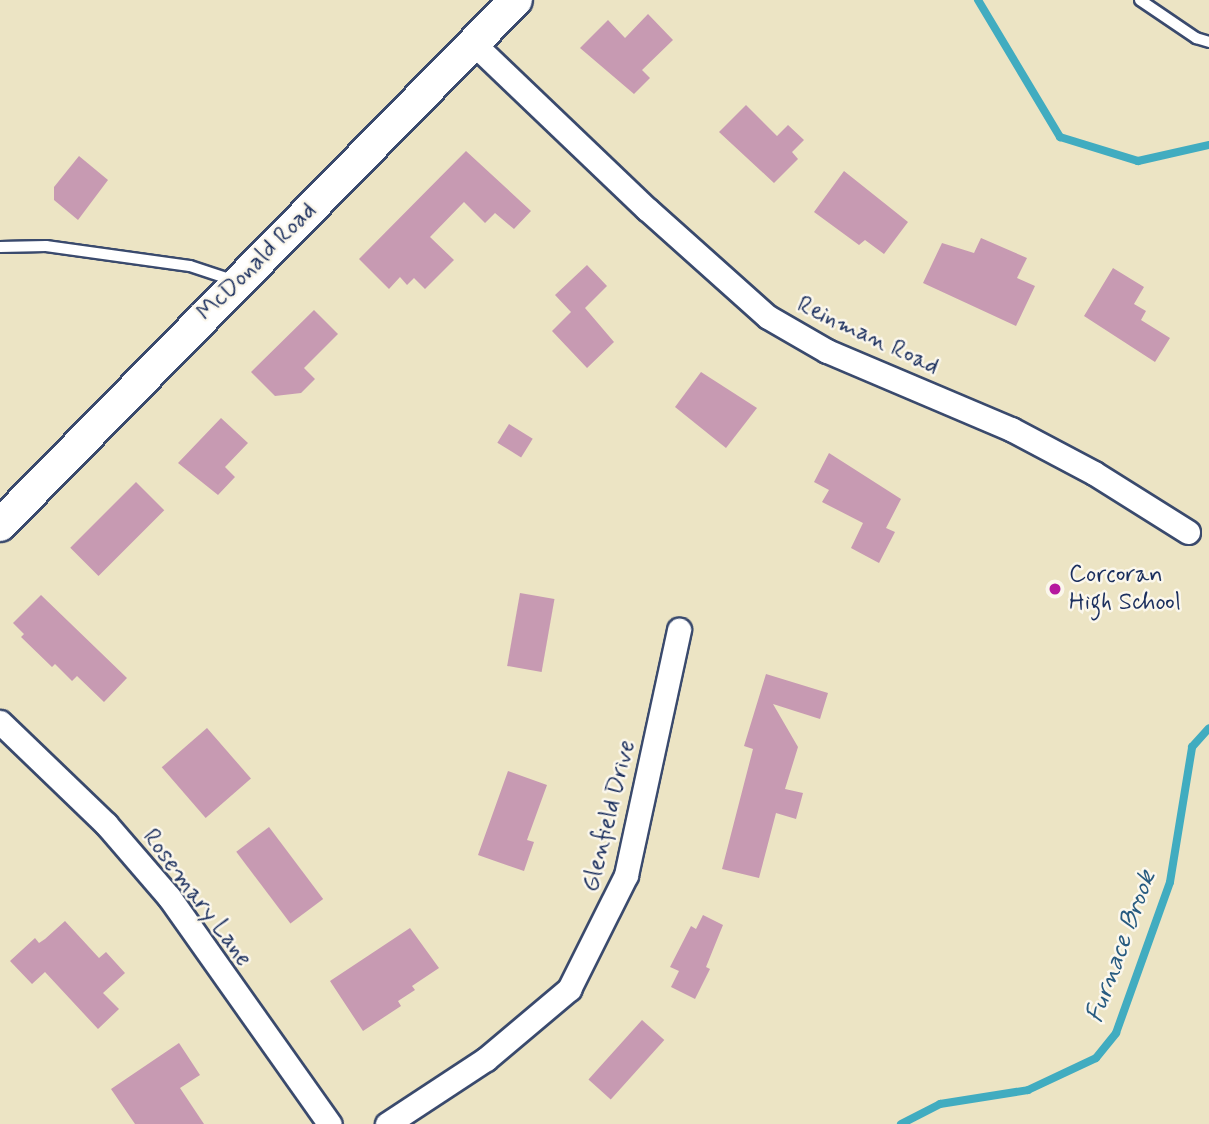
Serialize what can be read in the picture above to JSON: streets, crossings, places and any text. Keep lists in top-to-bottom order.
{
  "streets": {
    "street": [
      "McDonald Road",
      "Reinman Road",
      "Glenfield Drive",
      "Rosemary Lane"
    ]
  },
  "crossings": [
    ["McDonald Road", "Reinman Road"]
  ],
  "water": ["Furnace Brook"],
  "places": ["Corcoran High School"]
}
